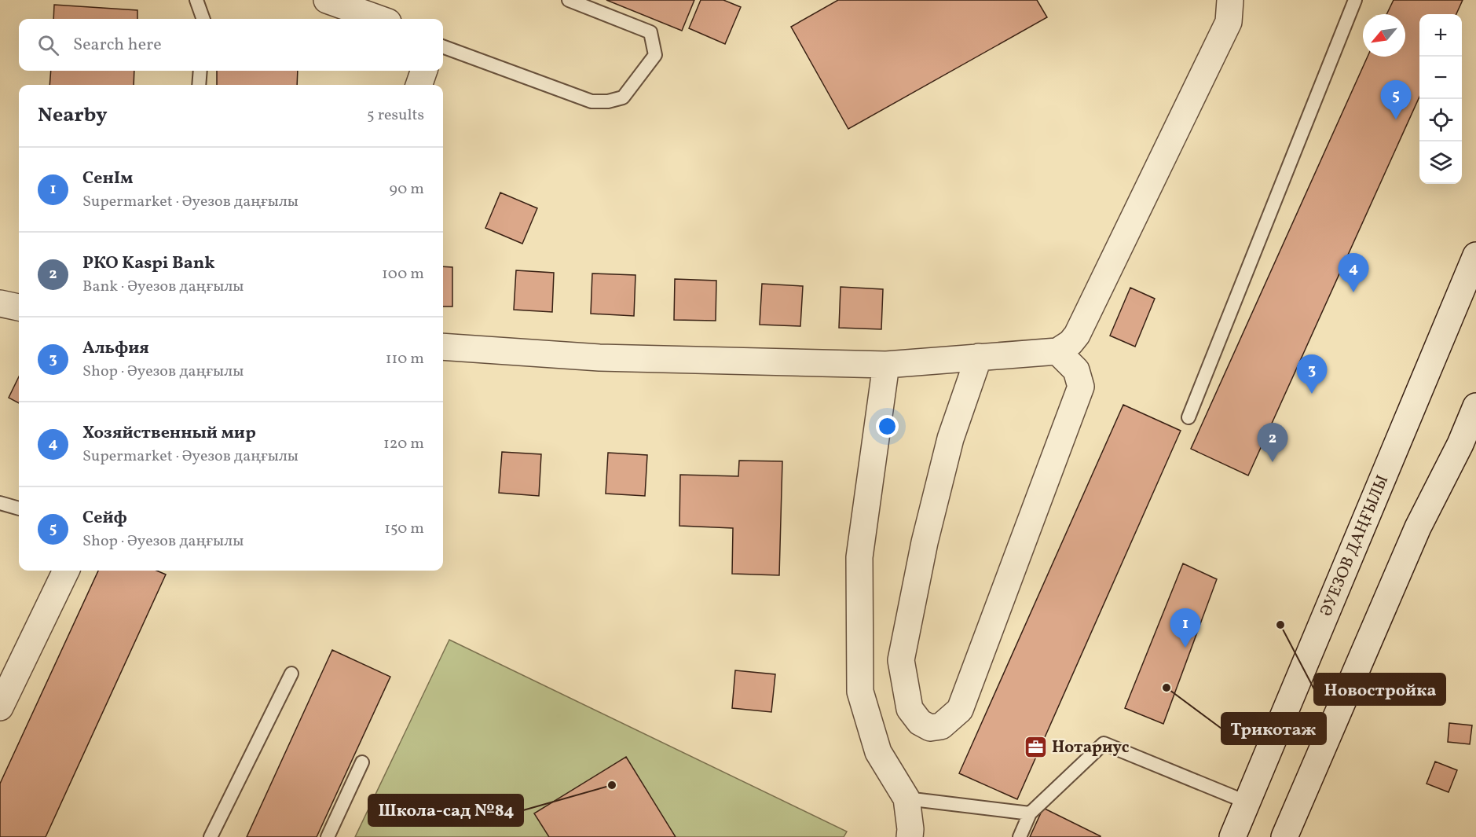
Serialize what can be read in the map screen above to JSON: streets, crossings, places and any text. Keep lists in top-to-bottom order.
{
  "streets": {
    "street": ["ӘУЕЗОВ ДАҢҒЫЛЫ"]
  },
  "places": {
    "other": ["Новостройка", "Трикотаж", "Школа-сад №84"],
    "office": ["Нотариус"]
  },
  "north": "bottom left",
  "page": {
    "map_buttons": ["+", "−"],
    "search": "Search here",
    "pins": [
      "5",
      "4",
      "3",
      "2",
      "1"
    ],
    "heading": ["Nearby", "5 results"],
    "list": [
      {
        "mark": "1",
        "name": "СенIм",
        "note": "Supermarket · Әуезов даңғылы",
        "value": "90 m"
      },
      {
        "mark": "2",
        "name": "РКО Kaspi Bank",
        "note": "Bank · Әуезов даңғылы",
        "value": "100 m"
      },
      {
        "mark": "3",
        "name": "Альфия",
        "note": "Shop · Әуезов даңғылы",
        "value": "110 m"
      },
      {
        "mark": "4",
        "name": "Хозяйственный мир",
        "note": "Supermarket · Әуезов даңғылы",
        "value": "120 m"
      },
      {
        "mark": "5",
        "name": "Сейф",
        "note": "Shop · Әуезов даңғылы",
        "value": "150 m"
      }
    ]
  }
}
